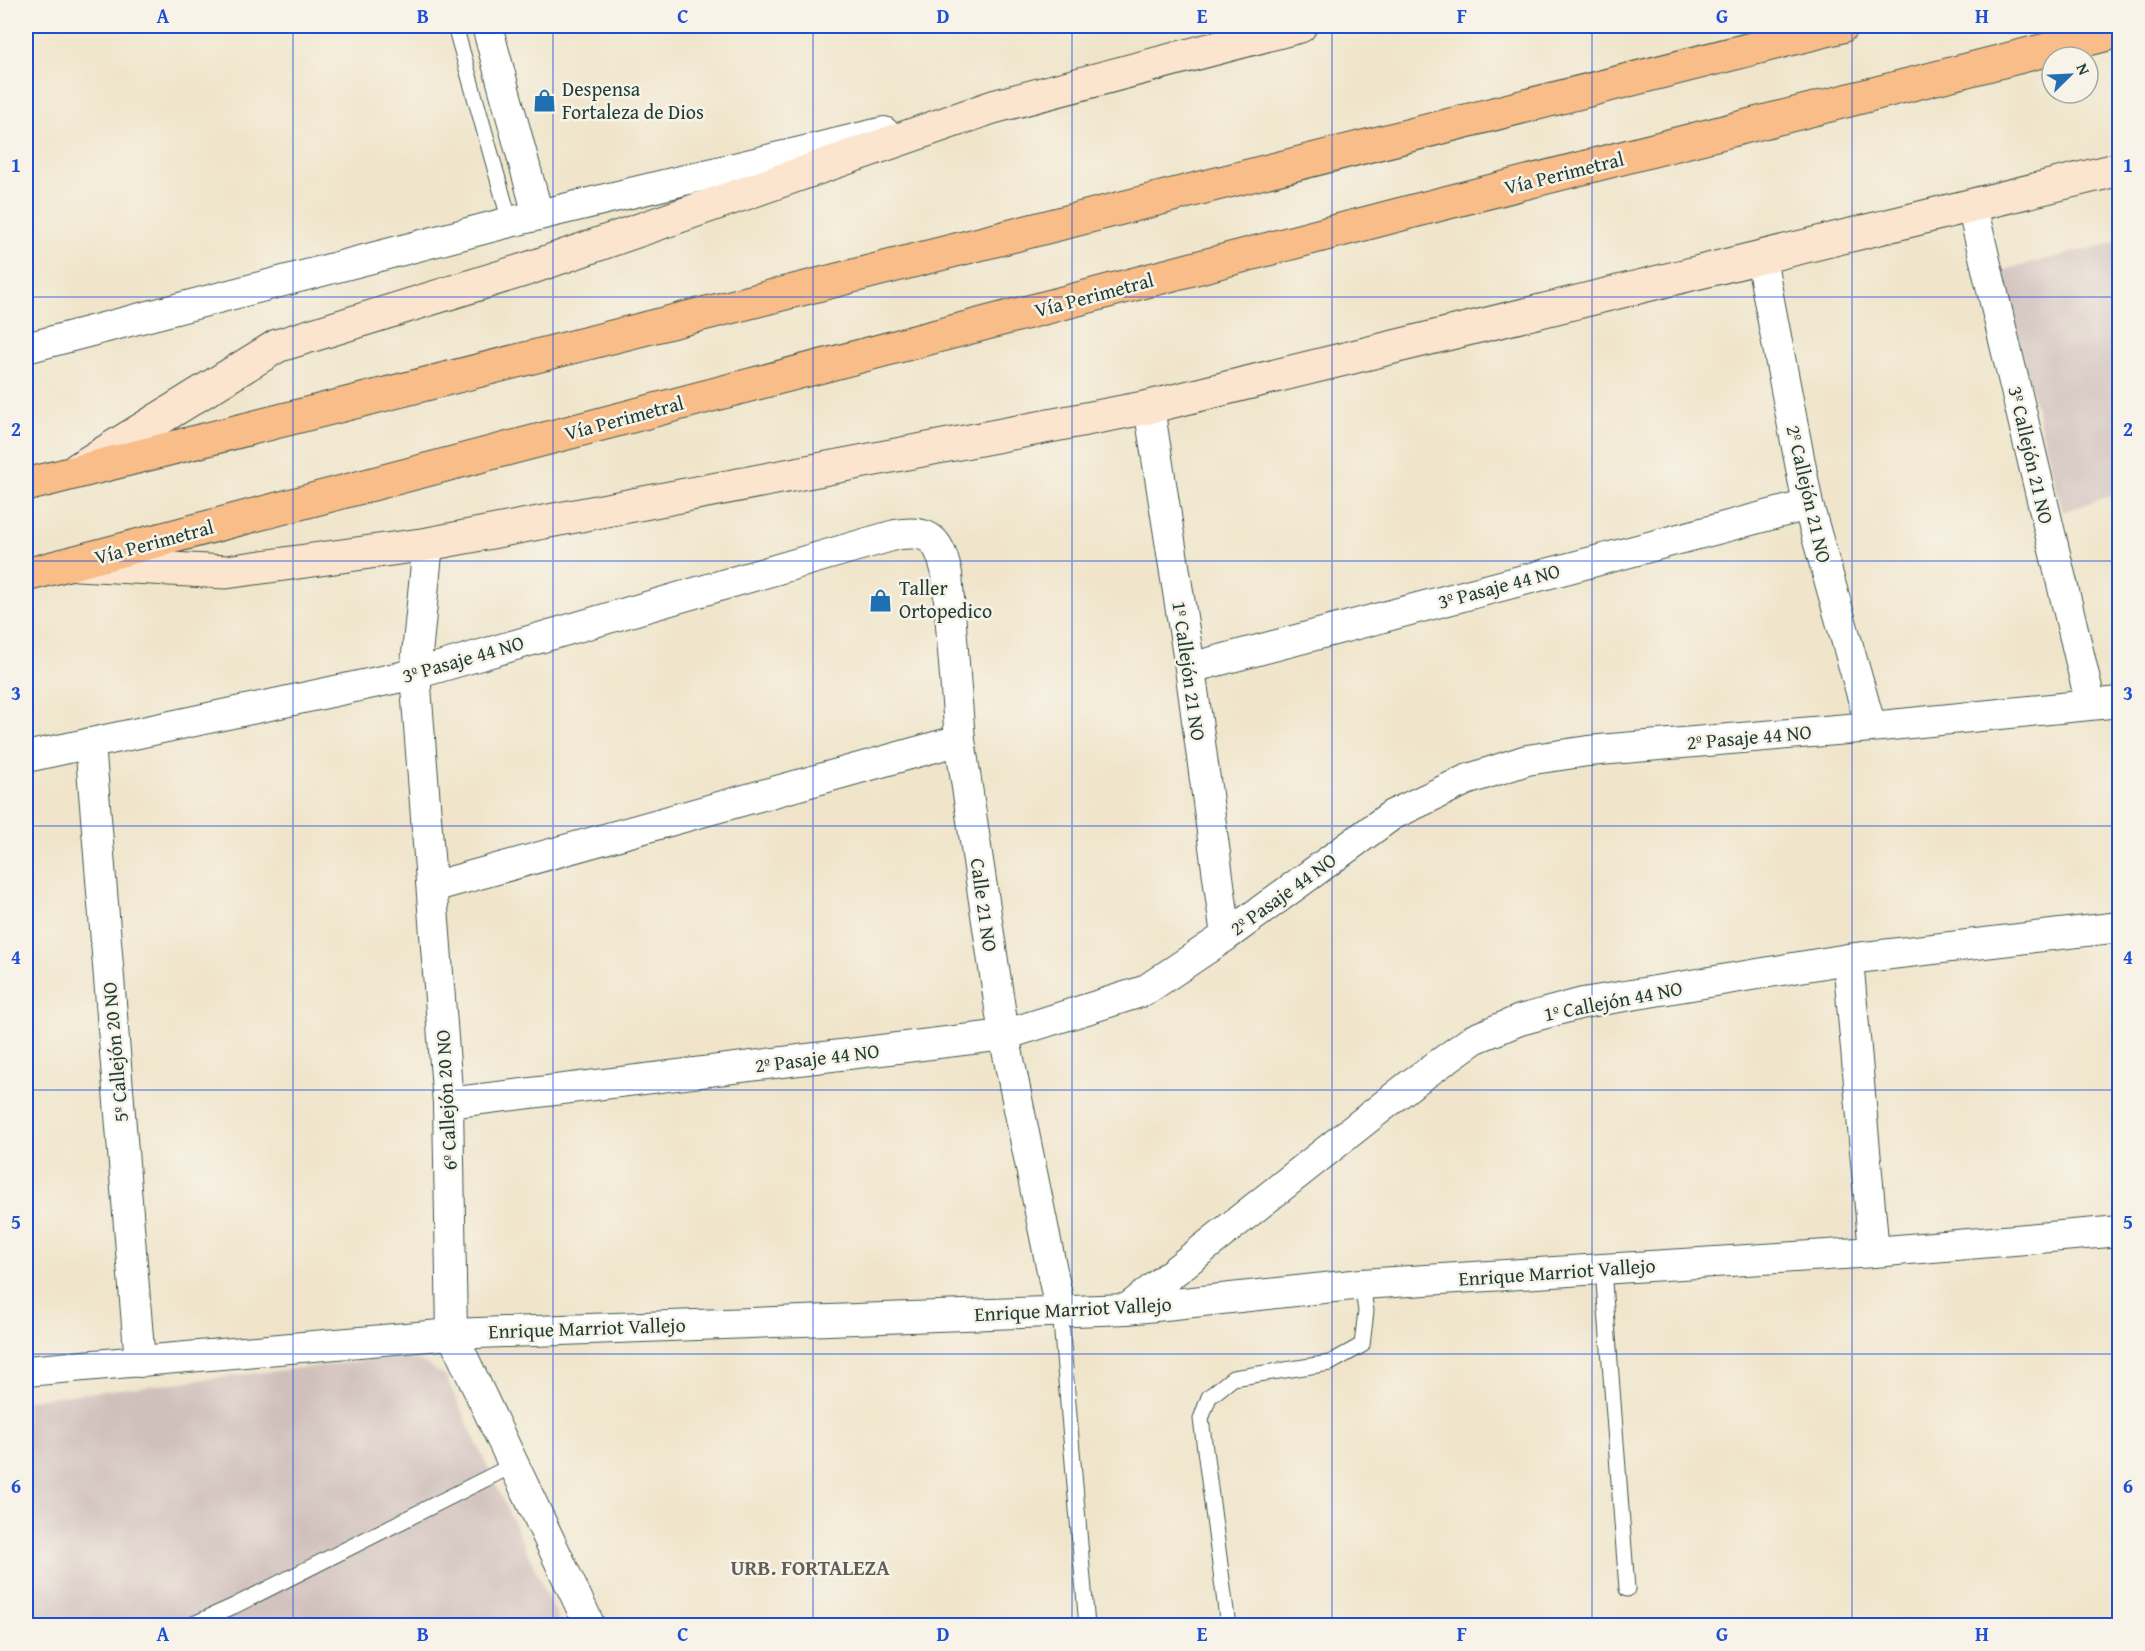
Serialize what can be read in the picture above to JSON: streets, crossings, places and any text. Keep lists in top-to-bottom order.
{
  "streets": {
    "highway": ["Vía Perimetral"],
    "street": [
      "3º Callejón 21 NO",
      "2º Callejón 21 NO",
      "3º Pasaje 44 NO",
      "1º Callejón 21 NO",
      "2º Pasaje 44 NO",
      "Calle 21 NO",
      "1º Callejón 44 NO",
      "5º Callejón 20 NO",
      "6º Callejón 20 NO",
      "Enrique Marriot Vallejo"
    ]
  },
  "crossings": [
    ["Vía Perimetral", "3º Callejón 21 NO"],
    ["Vía Perimetral", "2º Callejón 21 NO"],
    ["Vía Perimetral", "1º Callejón 21 NO"],
    ["Vía Perimetral", "6º Callejón 20 NO"],
    ["3º Callejón 21 NO", "2º Pasaje 44 NO"],
    ["2º Callejón 21 NO", "3º Pasaje 44 NO"],
    ["2º Callejón 21 NO", "2º Pasaje 44 NO"],
    ["3º Pasaje 44 NO", "1º Callejón 21 NO"],
    ["3º Pasaje 44 NO", "Calle 21 NO"],
    ["3º Pasaje 44 NO", "5º Callejón 20 NO"],
    ["3º Pasaje 44 NO", "6º Callejón 20 NO"],
    ["1º Callejón 21 NO", "2º Pasaje 44 NO"],
    ["2º Pasaje 44 NO", "Calle 21 NO"],
    ["2º Pasaje 44 NO", "6º Callejón 20 NO"],
    ["Calle 21 NO", "Enrique Marriot Vallejo"],
    ["1º Callejón 44 NO", "Enrique Marriot Vallejo"],
    ["5º Callejón 20 NO", "Enrique Marriot Vallejo"],
    ["6º Callejón 20 NO", "Enrique Marriot Vallejo"]
  ],
  "districts": ["URB. FORTALEZA"],
  "places": {
    "shop": ["Despensa Fortaleza de Dios", "Taller Ortopedico"]
  },
  "north": "top right",
  "grid": {
    "columns": [
      "A",
      "B",
      "C",
      "D",
      "E",
      "F",
      "G",
      "H"
    ],
    "rows": [
      "1",
      "2",
      "3",
      "4",
      "5",
      "6"
    ]
  }
}
